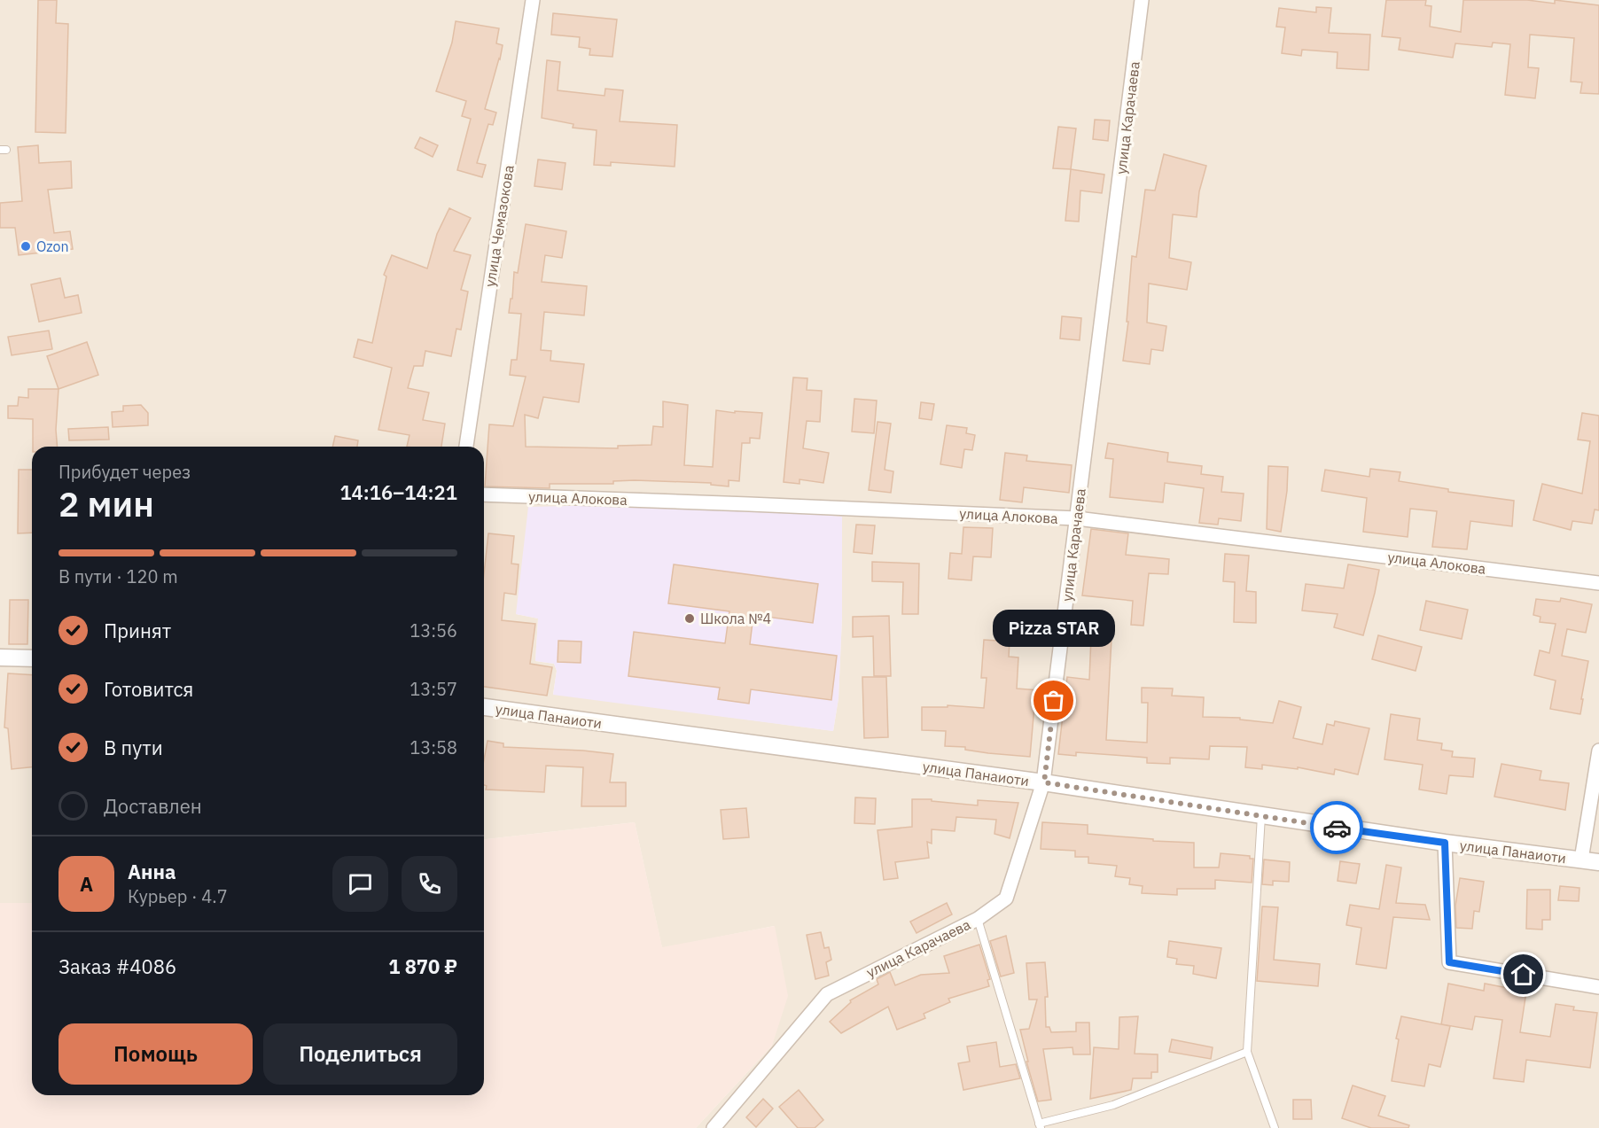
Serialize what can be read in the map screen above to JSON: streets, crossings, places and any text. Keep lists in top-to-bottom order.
{
  "streets": {
    "street": [
      "улица Карачаева",
      "улица Чемазокова",
      "улица Алокова",
      "улица Панаиоти"
    ]
  },
  "crossings": [
    ["улица Карачаева", "улица Алокова"],
    ["улица Карачаева", "улица Панаиоти"]
  ],
  "places": ["Ozon", "Школа №4", "Pizza STAR"],
  "page": {
    "heading": ["2 мин", "Прибудет через", "14:16–14:21"],
    "panel": [
      "Анна",
      "Курьер · 4.7",
      "Заказ #4086",
      "1 870 ₽"
    ],
    "bar": "В пути · 120 m",
    "list": [
      ["Принят", "13:56"],
      ["Готовится", "13:57"],
      ["В пути", "13:58"],
      "Доставлен"
    ],
    "bubble": "Pizza STAR",
    "round": "А",
    "buttons": ["Помощь", "Поделиться"]
  }
}
